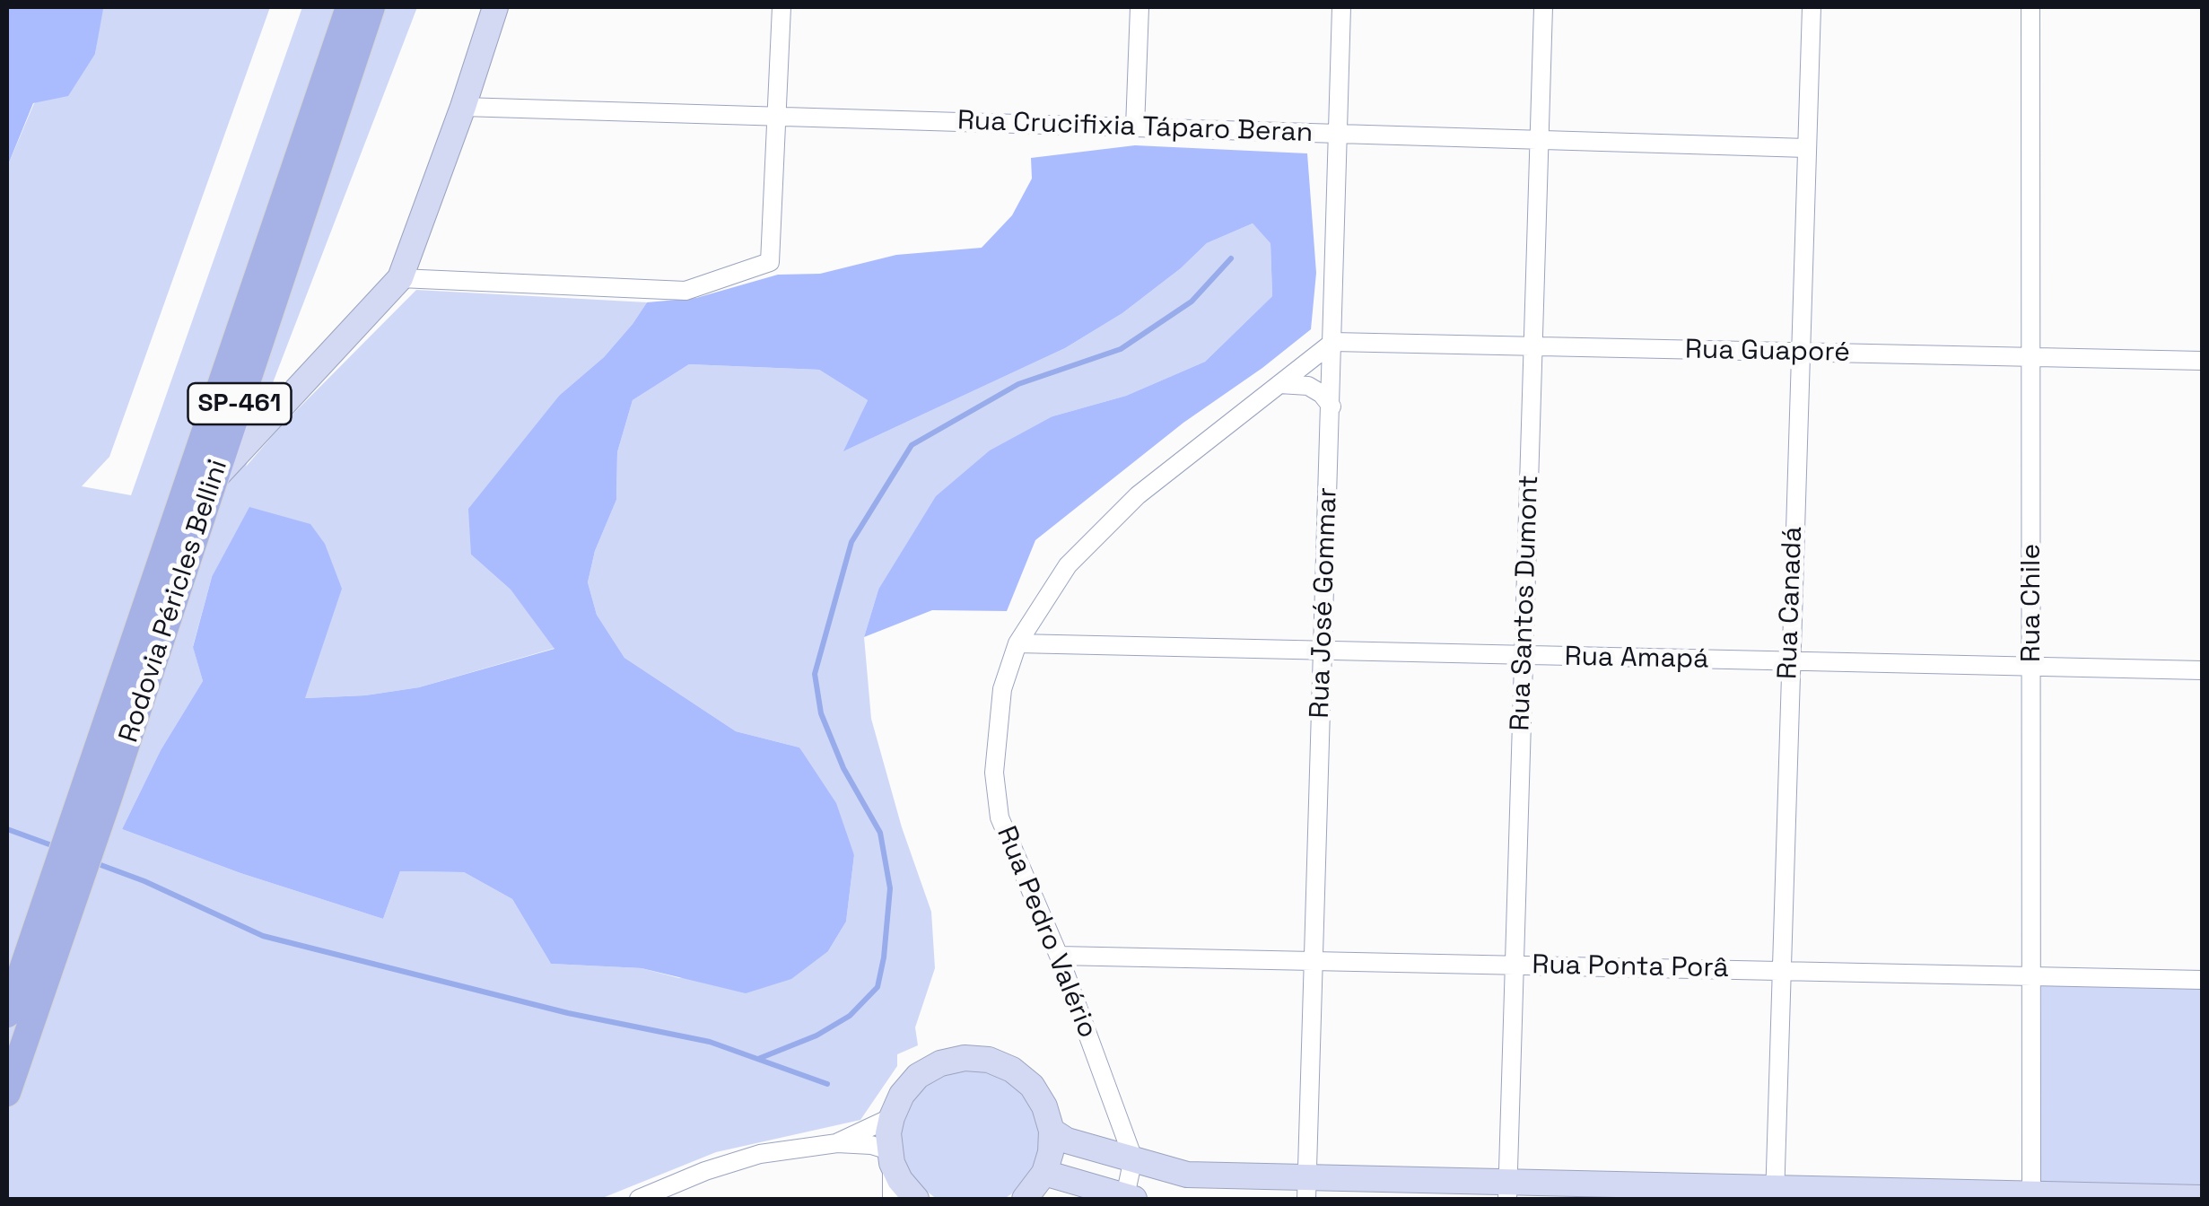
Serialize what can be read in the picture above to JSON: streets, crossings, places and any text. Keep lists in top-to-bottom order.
{
  "streets": {
    "main road": ["SP-461", "Rodovia Péricles Bellini"],
    "street": [
      "Rua Crucifixia Táparo Beran",
      "Rua Guaporé",
      "Rua José Gommar",
      "Rua Santos Dumont",
      "Rua Canadá",
      "Rua Chile",
      "Rua Amapá",
      "Rua Pedro Valério",
      "Rua Ponta Porâ"
    ]
  },
  "crossings": [
    ["Rua Crucifixia Táparo Beran", "Rua José Gommar"],
    ["Rua Crucifixia Táparo Beran", "Rua Santos Dumont"],
    ["Rua Crucifixia Táparo Beran", "Rua Canadá"],
    ["Rua Guaporé", "Rua José Gommar"],
    ["Rua Guaporé", "Rua Santos Dumont"],
    ["Rua Guaporé", "Rua Canadá"],
    ["Rua Guaporé", "Rua Chile"],
    ["Rua Guaporé", "Rua Pedro Valério"],
    ["Rua José Gommar", "Rua Amapá"],
    ["Rua José Gommar", "Rua Pedro Valério"],
    ["Rua José Gommar", "Rua Ponta Porâ"],
    ["Rua Santos Dumont", "Rua Amapá"],
    ["Rua Santos Dumont", "Rua Ponta Porâ"],
    ["Rua Canadá", "Rua Amapá"],
    ["Rua Canadá", "Rua Ponta Porâ"],
    ["Rua Chile", "Rua Amapá"],
    ["Rua Chile", "Rua Ponta Porâ"],
    ["Rua Amapá", "Rua Pedro Valério"],
    ["Rua Pedro Valério", "Rua Ponta Porâ"]
  ]
}
